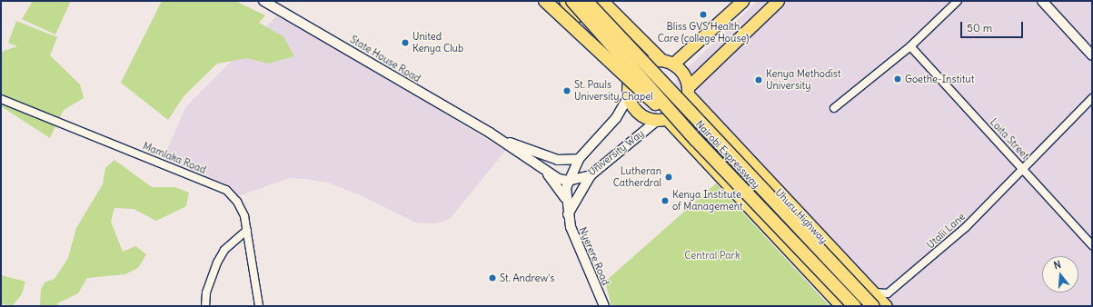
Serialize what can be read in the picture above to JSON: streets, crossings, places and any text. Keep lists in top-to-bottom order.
{
  "streets": {
    "highway": ["Nairobi Expressway", "Uhuru Highway"],
    "street": [
      "State House Road",
      "Loita Street",
      "University Way",
      "Mamlaka Road",
      "Utalii Lane",
      "Nyerere Road"
    ]
  },
  "crossings": [
    ["State House Road", "University Way"],
    ["State House Road", "Nyerere Road"],
    ["Loita Street", "Utalii Lane"],
    ["University Way", "Uhuru Highway"],
    ["University Way", "Nyerere Road"],
    ["Uhuru Highway", "Utalii Lane"]
  ],
  "parks": ["Central Park"],
  "places": [
    "Bliss GVS Health Care (college House)",
    "United Kenya Club",
    "Goethe-Institut",
    "Kenya Methodist University",
    "St. Pauls University Chapel",
    "Lutheran Catherdral",
    "Kenya Institute of Management",
    "St. Andrew's"
  ],
  "scale_bar": "50 m",
  "north": "top"
}
